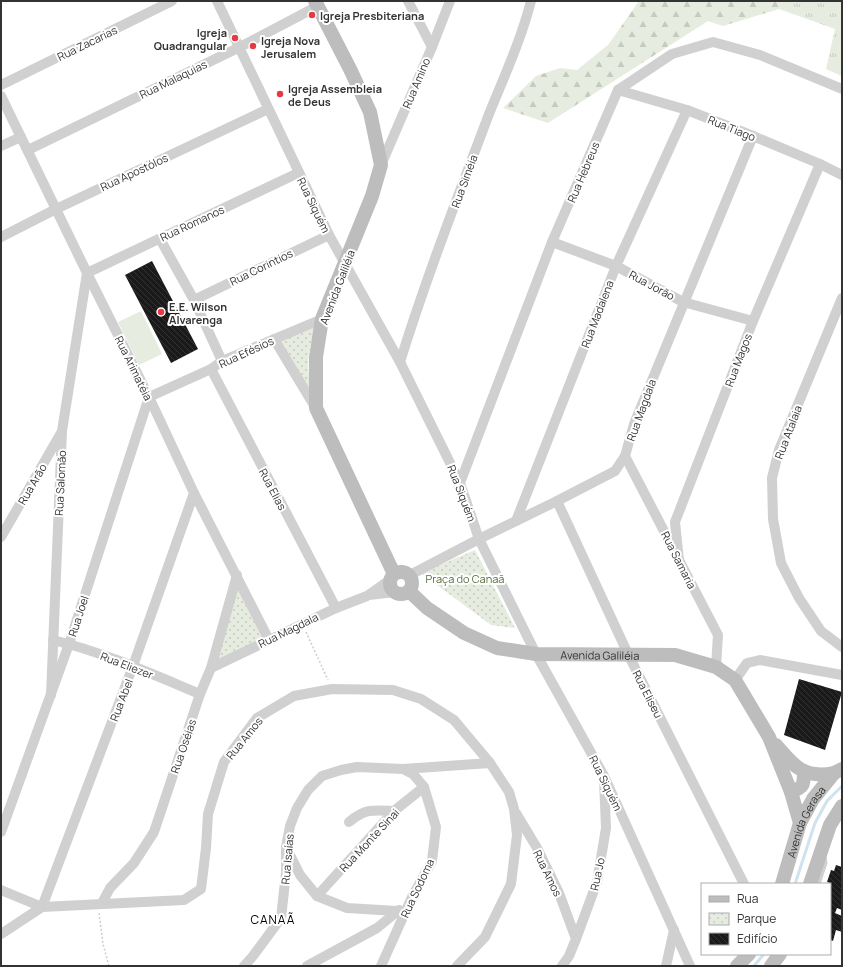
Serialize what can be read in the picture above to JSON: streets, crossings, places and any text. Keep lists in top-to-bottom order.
{
  "streets": {
    "main road": ["Avenida Galiléia", "Avenida Gerasa"],
    "street": [
      "Rua Zacarias",
      "Rua Malaquias",
      "Rua Amino",
      "Rua Tiago",
      "Rua Apostólos",
      "Rua Hebreus",
      "Rua Siméia",
      "Rua Siquém",
      "Rua Romanos",
      "Rua Corintios",
      "Rua Jorão",
      "Rua Madalena",
      "Rua Efésios",
      "Rua Magos",
      "Rua Arimatéia",
      "Rua Magdala",
      "Rua Atalaia",
      "Rua Salomão",
      "Rua Arão",
      "Rua Elias",
      "Rua Samaria",
      "Rua Joel",
      "Rua Eliezer",
      "Rua Eliseu",
      "Rua Abel",
      "Rua Amos",
      "Rua Oséias",
      "Rua Monte Sinai",
      "Rua Isaías",
      "Rua Jo",
      "Rua Sodoma"
    ]
  },
  "crossings": [
    ["Rua Malaquias", "Rua Siquém"],
    ["Rua Malaquias", "Avenida Galiléia"],
    ["Rua Malaquias", "Rua Arimatéia"],
    ["Rua Amino", "Avenida Galiléia"],
    ["Rua Tiago", "Rua Hebreus"],
    ["Rua Tiago", "Rua Madalena"],
    ["Rua Tiago", "Rua Magos"],
    ["Rua Tiago", "Rua Magdala"],
    ["Rua Apostólos", "Rua Siquém"],
    ["Rua Apostólos", "Rua Arimatéia"],
    ["Rua Hebreus", "Rua Siquém"],
    ["Rua Hebreus", "Rua Jorão"],
    ["Rua Siméia", "Rua Siquém"],
    ["Rua Siquém", "Rua Romanos"],
    ["Rua Siquém", "Rua Corintios"],
    ["Rua Siquém", "Avenida Galiléia"],
    ["Rua Siquém", "Rua Magdala"],
    ["Rua Siquém", "Rua Jo"],
    ["Rua Romanos", "Rua Arimatéia"],
    ["Rua Romanos", "Rua Salomão"],
    ["Rua Jorão", "Rua Madalena"],
    ["Rua Jorão", "Rua Magos"],
    ["Rua Jorão", "Rua Magdala"],
    ["Avenida Galiléia", "Rua Efésios"],
    ["Avenida Galiléia", "Rua Magdala"],
    ["Avenida Galiléia", "Rua Samaria"],
    ["Avenida Galiléia", "Rua Eliseu"],
    ["Avenida Galiléia", "Avenida Gerasa"],
    ["Rua Madalena", "Rua Magdala"],
    ["Rua Efésios", "Rua Arimatéia"],
    ["Rua Efésios", "Rua Elias"],
    ["Rua Efésios", "Rua Joel"],
    ["Rua Magos", "Rua Samaria"],
    ["Rua Arimatéia", "Rua Magdala"],
    ["Rua Arimatéia", "Rua Salomão"],
    ["Rua Arimatéia", "Rua Joel"],
    ["Rua Arimatéia", "Rua Abel"],
    ["Rua Arimatéia", "Rua Oséias"],
    ["Rua Magdala", "Rua Elias"],
    ["Rua Magdala", "Rua Samaria"],
    ["Rua Magdala", "Rua Eliseu"],
    ["Rua Magdala", "Rua Oséias"],
    ["Rua Salomão", "Rua Arão"],
    ["Rua Salomão", "Rua Joel"],
    ["Rua Salomão", "Rua Eliezer"],
    ["Rua Joel", "Rua Eliezer"],
    ["Rua Eliezer", "Rua Abel"],
    ["Rua Eliezer", "Rua Oséias"],
    ["Rua Abel", "Rua Amos"],
    ["Rua Amos", "Rua Oséias"],
    ["Rua Amos", "Rua Isaías"],
    ["Rua Amos", "Rua Jo"],
    ["Rua Monte Sinai", "Rua Sodoma"],
    ["Rua Isaías", "Rua Sodoma"]
  ],
  "districts": ["CANAÃ"],
  "parks": ["Praça do Canaã"],
  "places": [
    "Igreja Presbiteriana",
    "Igreja Quadrangular",
    "Igreja Nova Jerusalem",
    "Igreja Assembleia de Deus",
    "E.E. Wilson Alvarenga"
  ],
  "legend": ["Rua", "Parque", "Edifício"]
}
